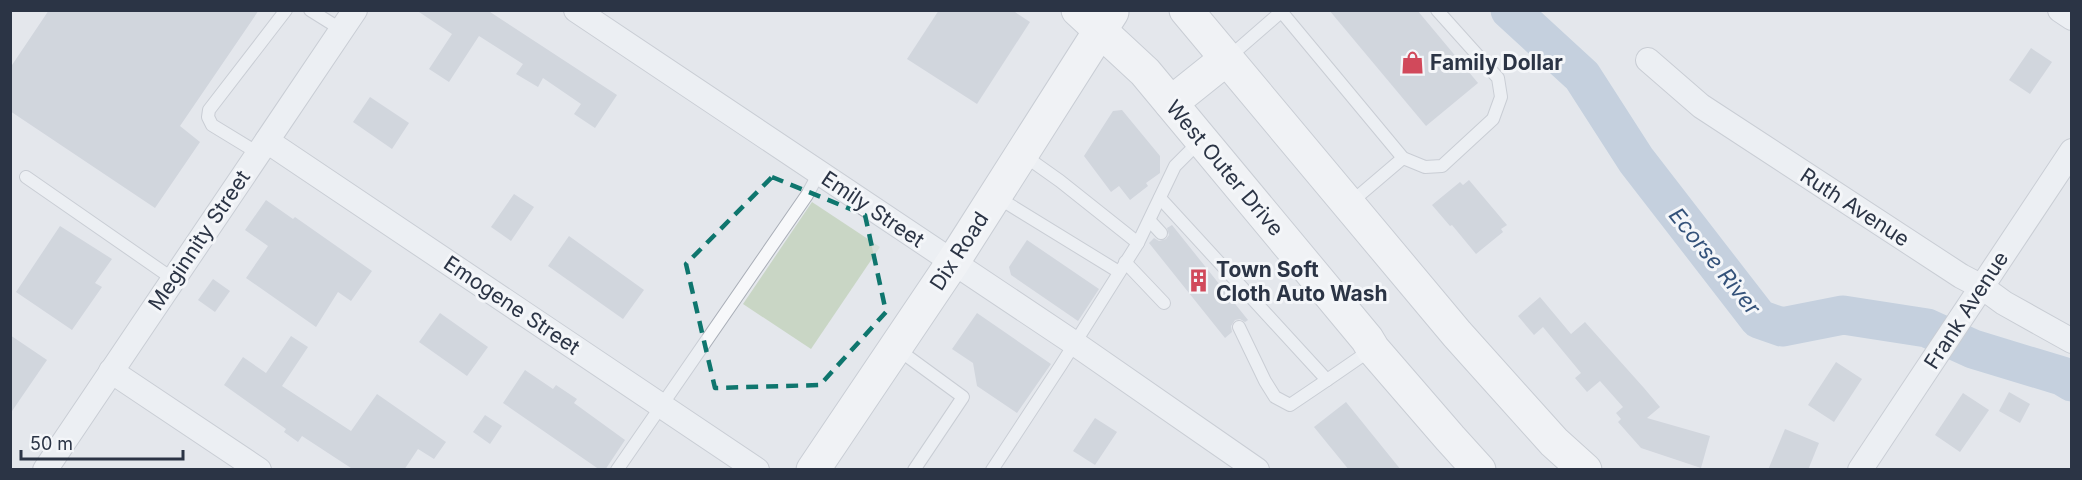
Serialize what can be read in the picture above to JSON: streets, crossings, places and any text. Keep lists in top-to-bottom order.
{
  "streets": {
    "main road": ["West Outer Drive", "Dix Road"],
    "street": [
      "Ruth Avenue",
      "Emily Street",
      "Meginnity Street",
      "Emogene Street",
      "Frank Avenue"
    ]
  },
  "crossings": [
    ["West Outer Drive", "Dix Road"],
    ["Ruth Avenue", "Frank Avenue"],
    ["Emily Street", "Dix Road"],
    ["Meginnity Street", "Emogene Street"]
  ],
  "water": ["Ecorse River"],
  "places": {
    "shop": ["Family Dollar"],
    "building": ["Town Soft Cloth Auto Wash"]
  },
  "scale_bar": "50 m"
}
